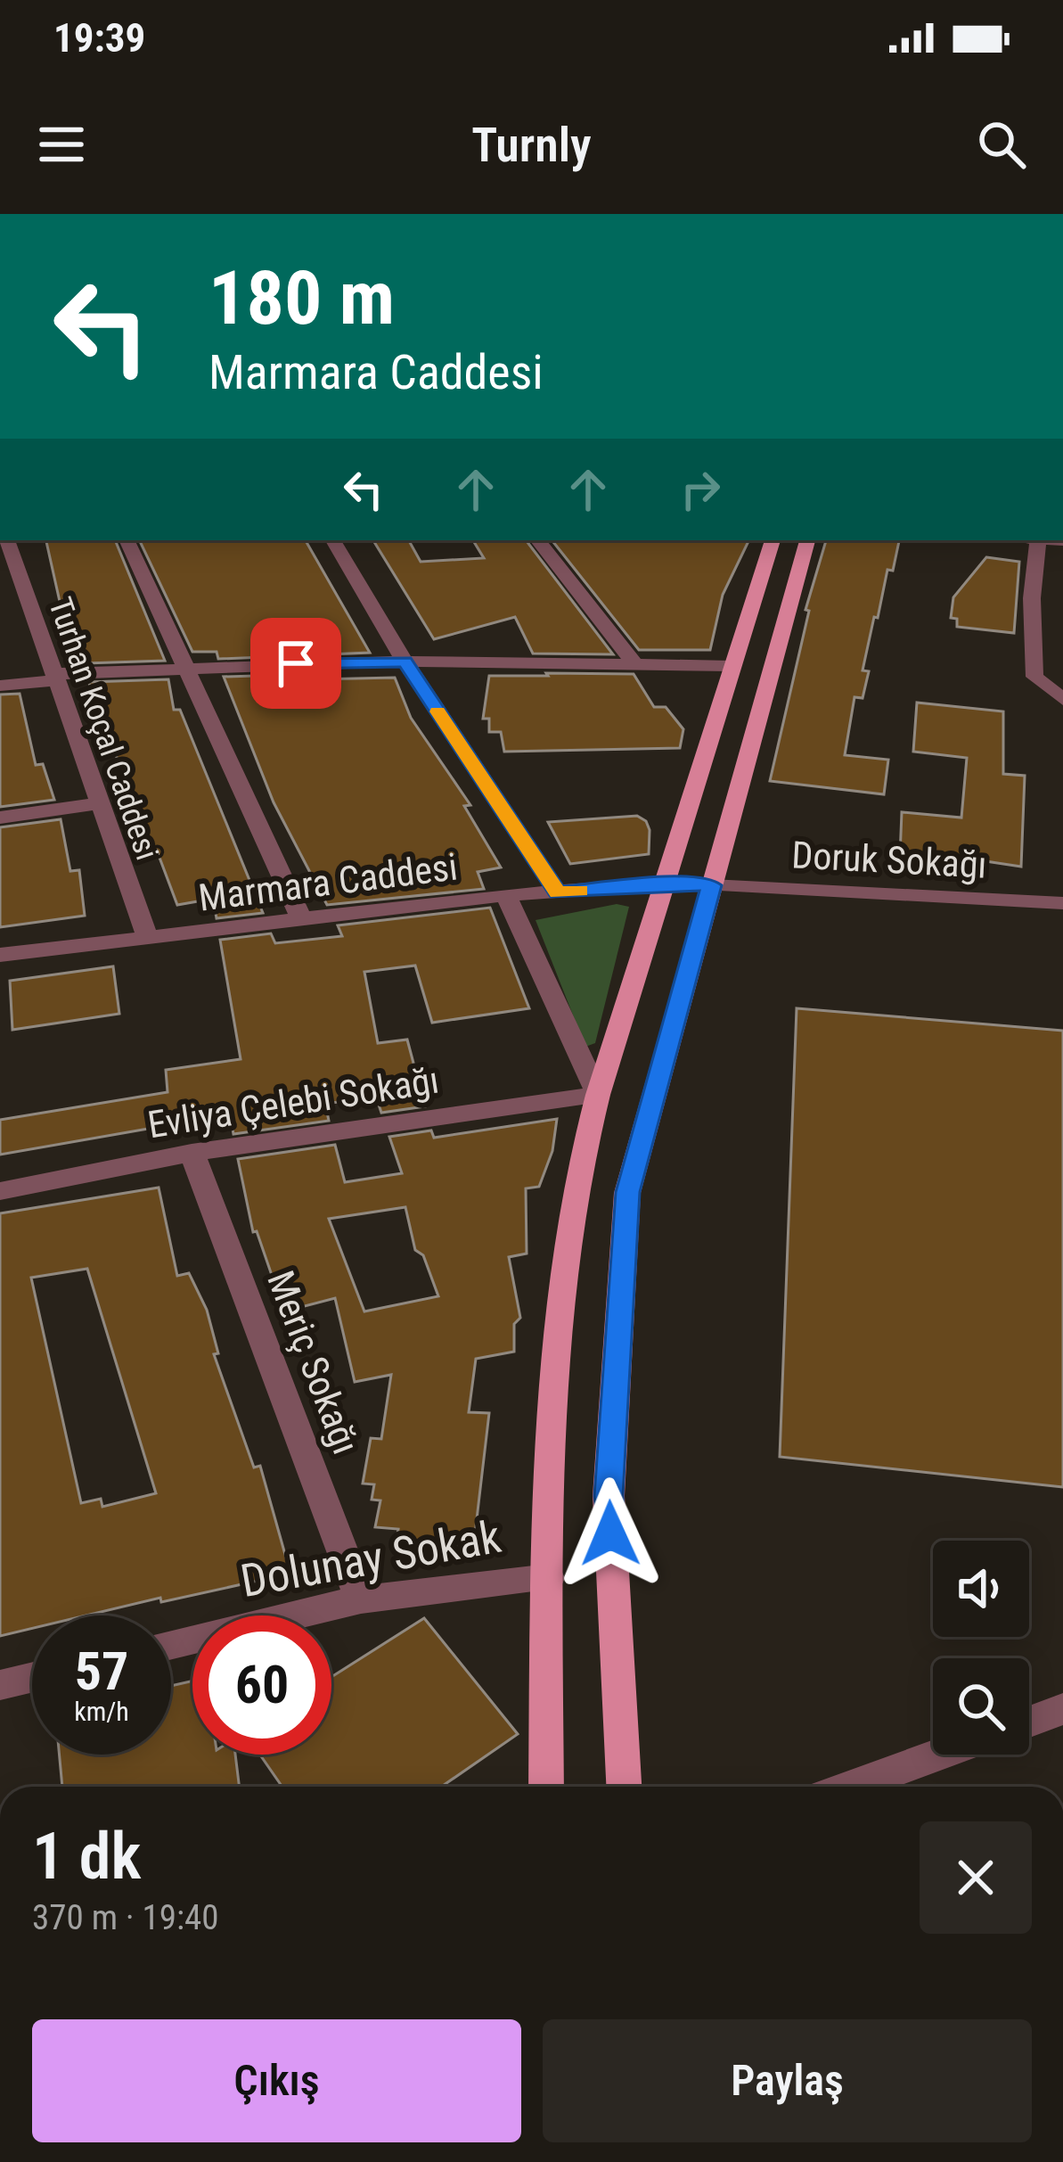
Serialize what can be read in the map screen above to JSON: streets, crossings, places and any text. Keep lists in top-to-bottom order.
{
  "streets": {
    "street": [
      "Turhan Koçal Caddesi",
      "Doruk Sokağı",
      "Marmara Caddesi",
      "Evliya Çelebi Sokağı",
      "Meriç Sokağı",
      "Dolunay Sokak"
    ]
  },
  "crossings": [
    ["Turhan Koçal Caddesi", "Marmara Caddesi"],
    ["Evliya Çelebi Sokağı", "Meriç Sokağı"],
    ["Meriç Sokağı", "Dolunay Sokak"]
  ],
  "page": {
    "status": "19:39",
    "header": "Turnly",
    "turn": ["180 m", "Marmara Caddesi"],
    "speed": "57 km/h",
    "limit": "60",
    "heading": ["1 dk", "370 m · 19:40"],
    "buttons": ["Çıkış", "Paylaş"]
  }
}
